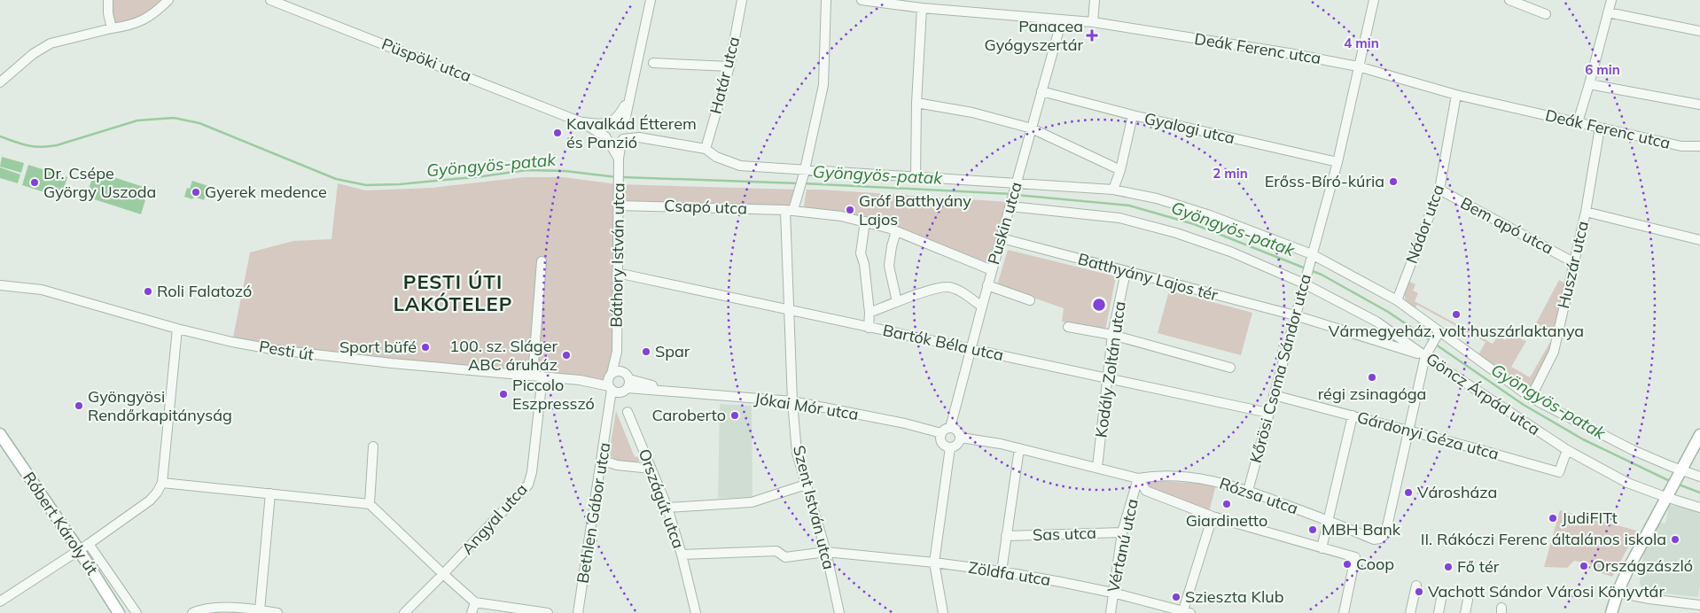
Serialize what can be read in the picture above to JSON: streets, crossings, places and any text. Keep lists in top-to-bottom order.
{
  "streets": {
    "main road": ["Róbert Károly út"],
    "street": [
      "Deák Ferenc utca",
      "Püspöki utca",
      "Határ utca",
      "Gyalogi utca",
      "Csapó utca",
      "Puskin utca",
      "Nádor utca",
      "Bem apó utca",
      "Báthory István utca",
      "Huszár utca",
      "Batthyány Lajos tér",
      "Bartók Béla utca",
      "Pesti út",
      "Kőrösi Csoma Sándor utca",
      "Kodály Zoltán utca",
      "Göncz Árpád utca",
      "Jókai Mór utca",
      "Gárdonyi Géza utca",
      "Rózsa utca",
      "Országút utca",
      "Szent István utca",
      "Bethlen Gábor utca",
      "Angyal utca",
      "Sas utca",
      "Vértanú utca",
      "Zöldfa utca"
    ]
  },
  "crossings": [
    ["Deák Ferenc utca", "Puskin utca"],
    ["Deák Ferenc utca", "Nádor utca"],
    ["Deák Ferenc utca", "Huszár utca"],
    ["Deák Ferenc utca", "Kőrösi Csoma Sándor utca"],
    ["Gyalogi utca", "Puskin utca"],
    ["Gyalogi utca", "Kőrösi Csoma Sándor utca"],
    ["Csapó utca", "Puskin utca"],
    ["Csapó utca", "Báthory István utca"],
    ["Csapó utca", "Szent István utca"],
    ["Puskin utca", "Batthyány Lajos tér"],
    ["Puskin utca", "Bartók Béla utca"],
    ["Puskin utca", "Jókai Mór utca"],
    ["Nádor utca", "Bem apó utca"],
    ["Bem apó utca", "Huszár utca"],
    ["Báthory István utca", "Bartók Béla utca"],
    ["Báthory István utca", "Pesti út"],
    ["Báthory István utca", "Jókai Mór utca"],
    ["Báthory István utca", "Bethlen Gábor utca"],
    ["Batthyány Lajos tér", "Kőrösi Csoma Sándor utca"],
    ["Batthyány Lajos tér", "Kodály Zoltán utca"],
    ["Batthyány Lajos tér", "Göncz Árpád utca"],
    ["Bartók Béla utca", "Kőrösi Csoma Sándor utca"],
    ["Bartók Béla utca", "Kodály Zoltán utca"],
    ["Bartók Béla utca", "Szent István utca"],
    ["Pesti út", "Jókai Mór utca"],
    ["Pesti út", "Bethlen Gábor utca"],
    ["Pesti út", "Angyal utca"],
    ["Kőrösi Csoma Sándor utca", "Göncz Árpád utca"],
    ["Kőrösi Csoma Sándor utca", "Gárdonyi Géza utca"],
    ["Kőrösi Csoma Sándor utca", "Rózsa utca"],
    ["Göncz Árpád utca", "Gárdonyi Géza utca"],
    ["Jókai Mór utca", "Szent István utca"],
    ["Jókai Mór utca", "Bethlen Gábor utca"],
    ["Gárdonyi Géza utca", "Rózsa utca"],
    ["Rózsa utca", "Vértanú utca"],
    ["Országút utca", "Zöldfa utca"],
    ["Szent István utca", "Zöldfa utca"],
    ["Sas utca", "Vértanú utca"],
    ["Vértanú utca", "Zöldfa utca"]
  ],
  "districts": ["PESTI ÚTI LAKÓTELEP"],
  "water": ["Gyöngyös-patak"],
  "places": {
    "health": ["Panacea Gyógyszertár"],
    "other": [
      "Kavalkád Étterem és Panzió",
      "Erőss-Bíró-kúria",
      "Dr. Csépe György Uszoda",
      "Gyerek medence",
      "Gróf Batthyány Lajos",
      "Roli Falatozó",
      "Vármegyeház, volt huszárlaktanya",
      "Sport büfé",
      "Spar",
      "100. sz. Sláger ABC áruház",
      "régi zsinagóga",
      "Piccolo Eszpresszó",
      "Gyöngyösi Rendőrkapitányság",
      "Caroberto",
      "Városháza",
      "Giardinetto",
      "JudiFITt",
      "MBH Bank",
      "II. Rákóczi Ferenc általános iskola",
      "Coop",
      "Országzászló",
      "Fő tér",
      "Vachott Sándor Városi Könyvtár",
      "Szieszta Klub"
    ]
  },
  "rings": ["4 min", "6 min", "2 min"]
}
